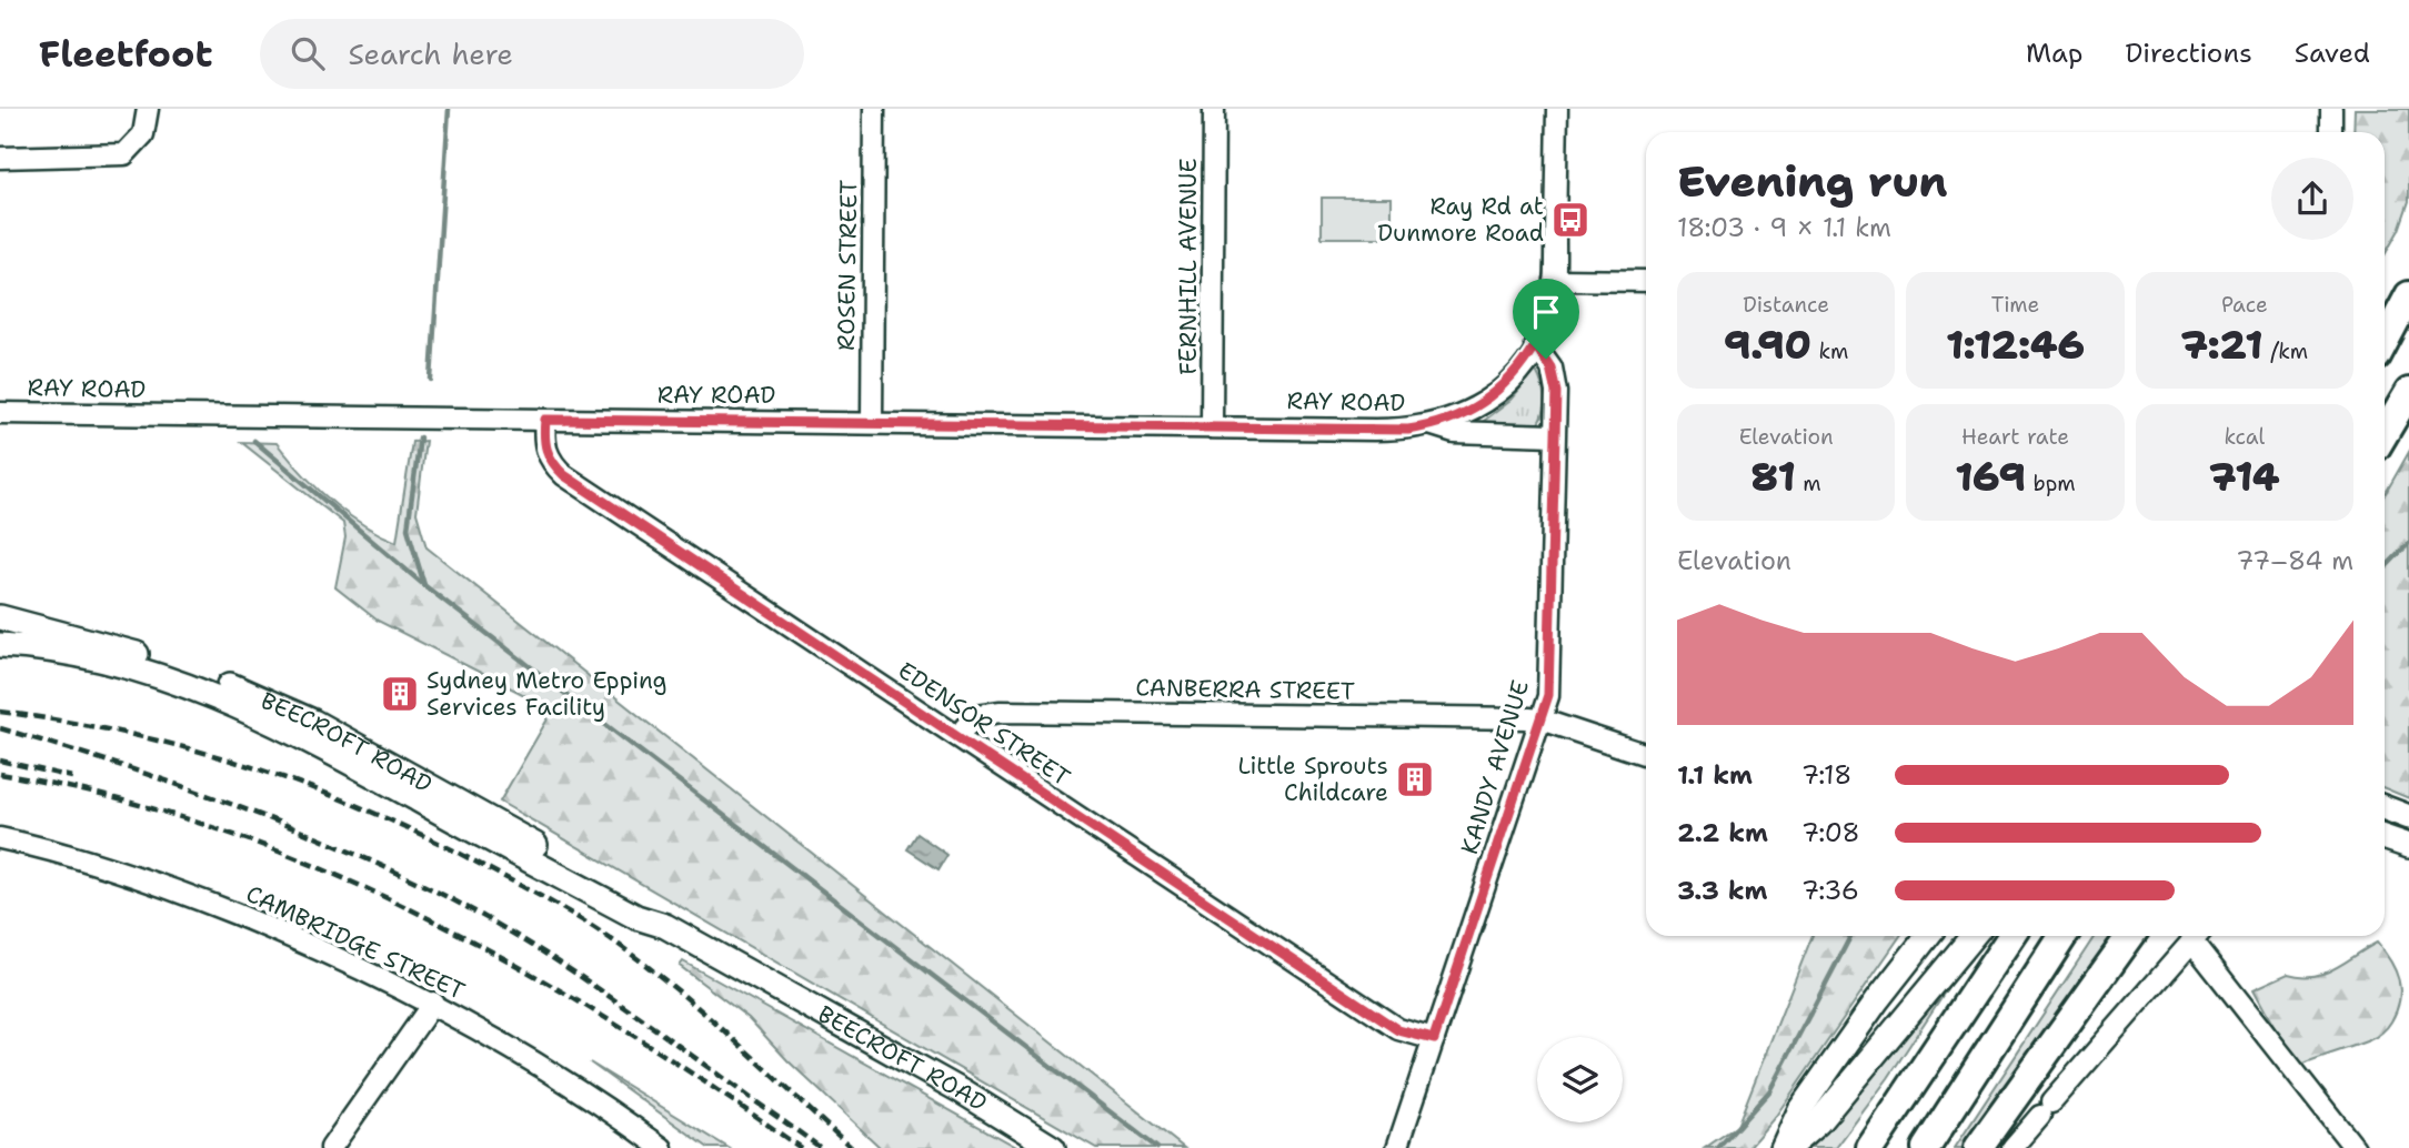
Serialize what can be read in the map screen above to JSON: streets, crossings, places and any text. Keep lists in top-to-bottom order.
{
  "streets": {
    "main road": ["BEECROFT ROAD"],
    "street": [
      "ROSEN STREET",
      "FERNHILL AVENUE",
      "RAY ROAD",
      "CANBERRA STREET",
      "EDENSOR STREET",
      "KANDY AVENUE",
      "CAMBRIDGE STREET"
    ]
  },
  "crossings": [
    ["ROSEN STREET", "RAY ROAD"],
    ["FERNHILL AVENUE", "RAY ROAD"],
    ["RAY ROAD", "EDENSOR STREET"],
    ["RAY ROAD", "KANDY AVENUE"],
    ["CANBERRA STREET", "EDENSOR STREET"],
    ["CANBERRA STREET", "KANDY AVENUE"],
    ["EDENSOR STREET", "KANDY AVENUE"]
  ],
  "places": {
    "bus stop": ["Ray Rd at Dunmore Road"],
    "building": ["Sydney Metro Epping Services Facility", "Little Sprouts Childcare"]
  },
  "page": {
    "header": "Fleetfoot",
    "search": "Search here",
    "nav": ["Map", "Directions", "Saved"],
    "heading": ["Evening run", "18:03 · 9 × 1.1 km"],
    "stats": [
      ["Distance", "9.90 km"],
      ["Time", "1:12:46"],
      ["Pace", "7:21 /km"],
      ["Elevation", "81 m"],
      ["Heart rate", "169 bpm"],
      ["kcal", "714"]
    ],
    "chart": ["Elevation", "77–84 m"],
    "list": [
      {
        "name": "1.1 km",
        "note": "7:18"
      },
      {
        "name": "2.2 km",
        "note": "7:08"
      },
      {
        "name": "3.3 km",
        "note": "7:36"
      }
    ]
  }
}
